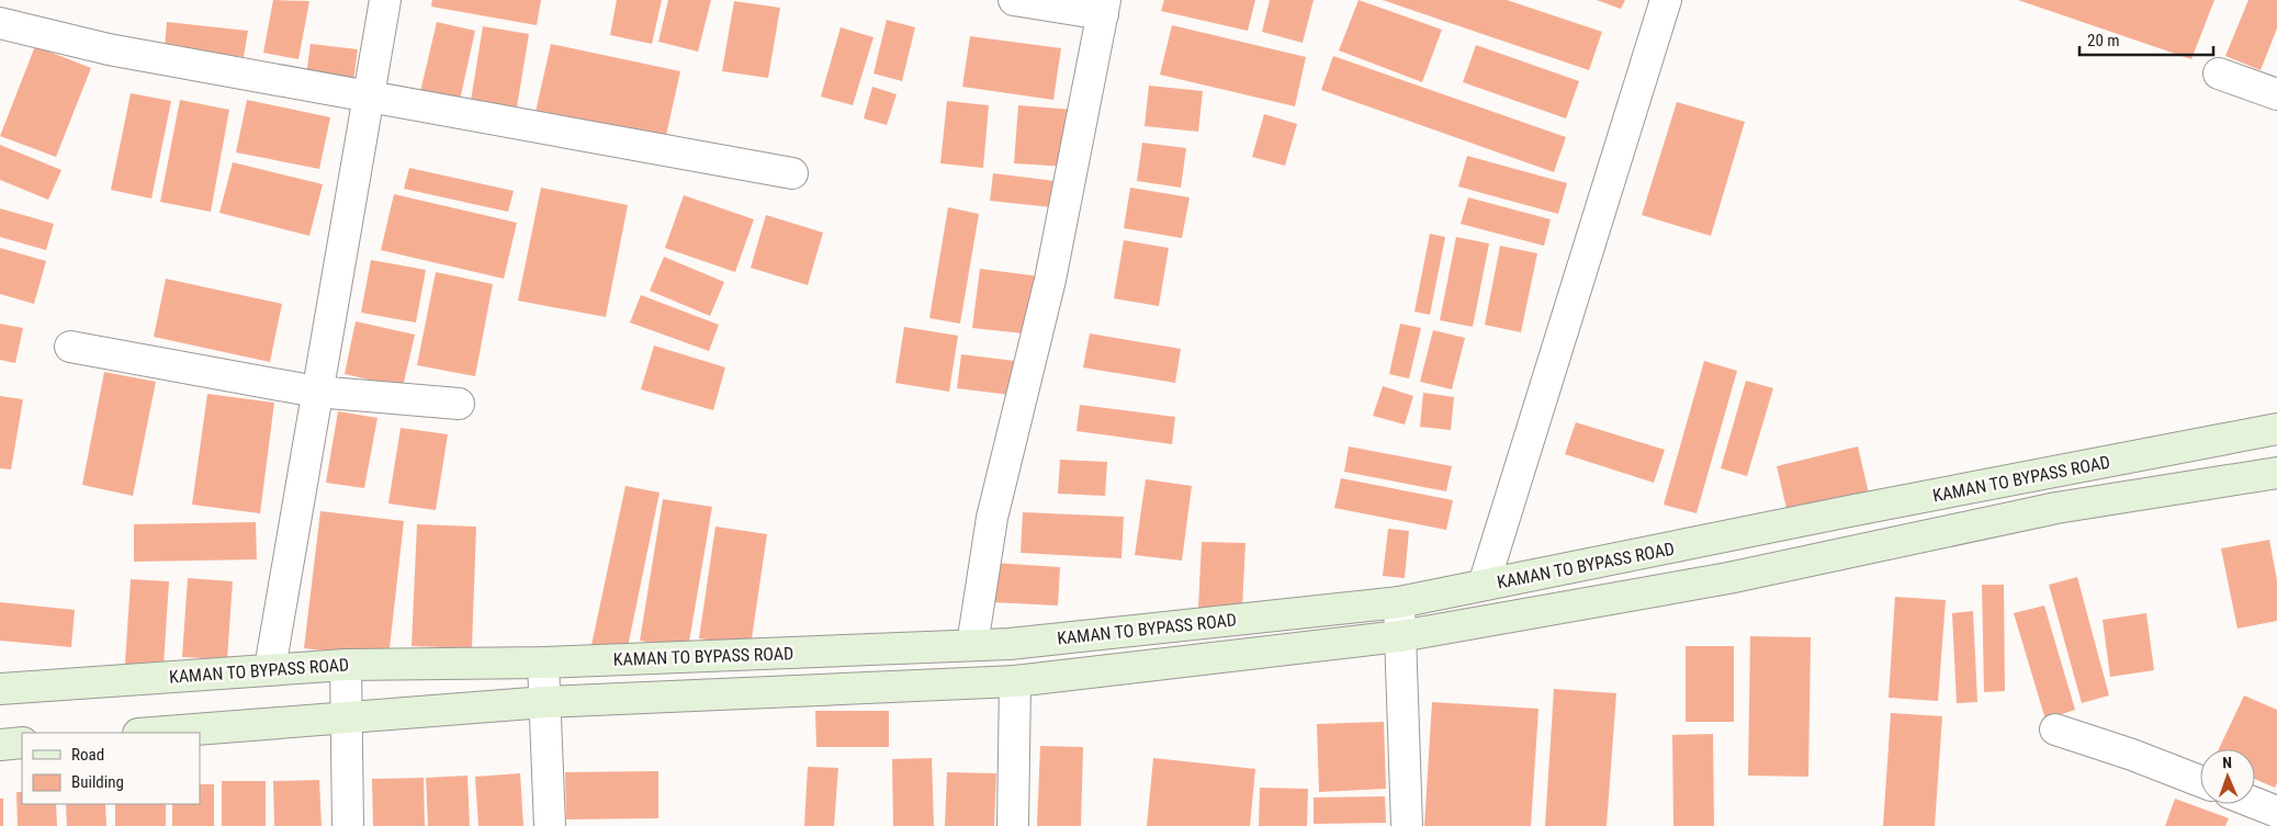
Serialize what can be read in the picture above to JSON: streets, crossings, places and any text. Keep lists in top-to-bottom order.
{
  "streets": {
    "street": ["KAMAN TO BYPASS ROAD"]
  },
  "legend": ["Road", "Building"],
  "scale_bar": "20 m",
  "north": "top"
}
